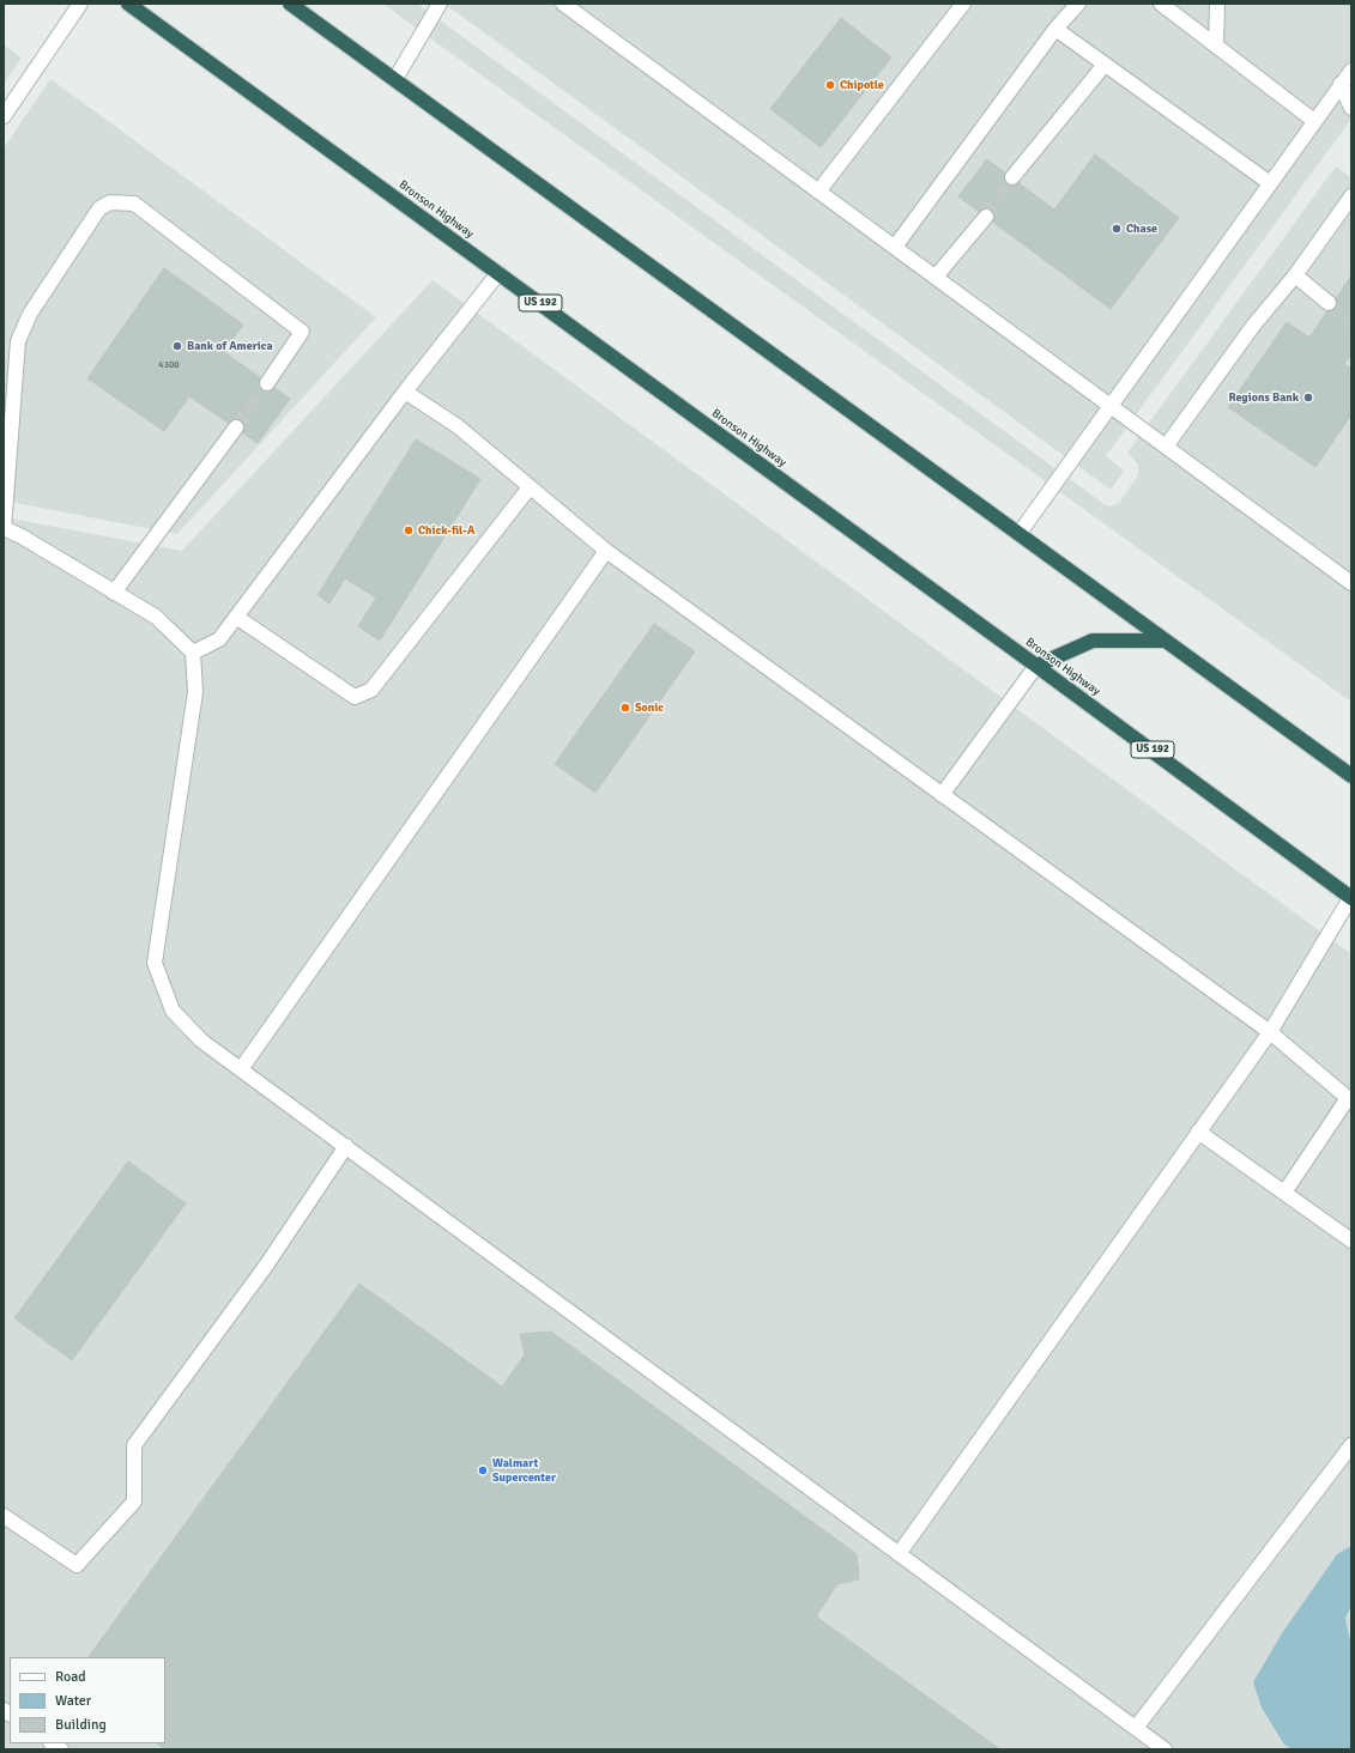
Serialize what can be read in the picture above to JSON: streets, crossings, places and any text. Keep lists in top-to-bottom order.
{
  "streets": {
    "highway": ["Bronson Highway", "US 192"]
  },
  "places": [
    "Chipotle",
    "Chase",
    "Bank of America",
    "Regions Bank",
    "Chick-fil-A",
    "Sonic",
    "Walmart Supercenter"
  ],
  "house_numbers": ["4300"],
  "legend": ["Road", "Water", "Building"]
}
